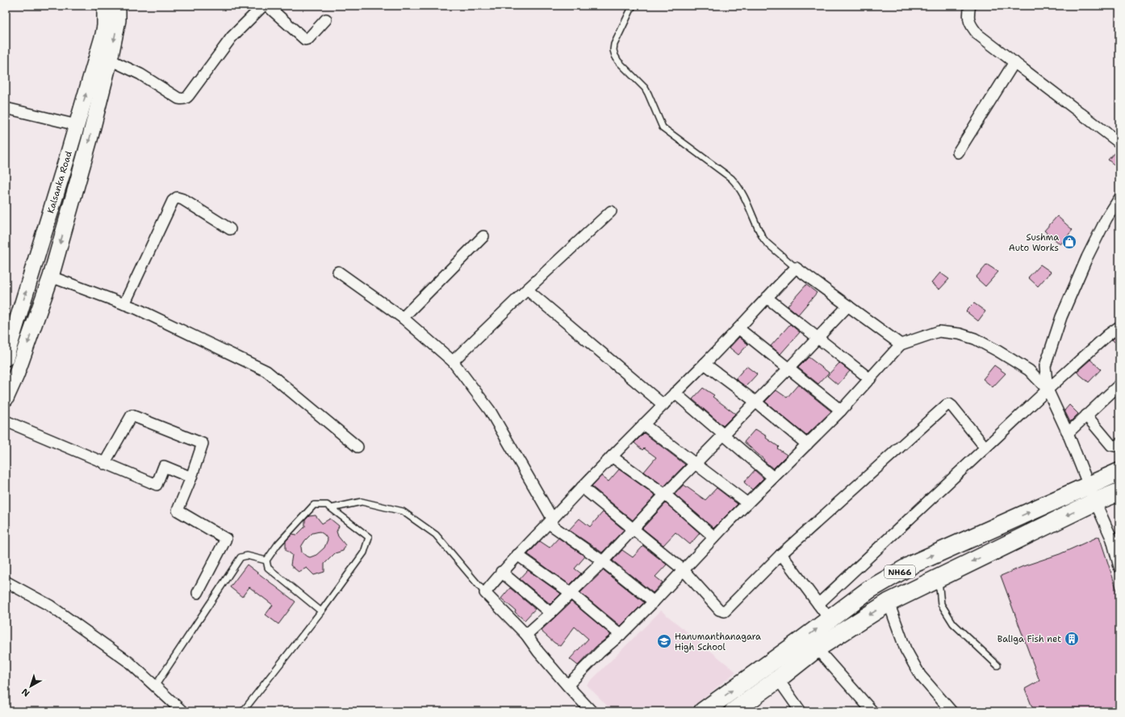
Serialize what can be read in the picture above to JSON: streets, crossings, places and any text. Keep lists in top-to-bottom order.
{
  "streets": {
    "highway": ["NH66"],
    "main road": ["Kalsanka Road"]
  },
  "places": {
    "shop": ["Sushma Auto Works"],
    "building": ["Baliga Fish net"],
    "school or university": ["Hanumanthanagara High School"]
  },
  "north": "bottom left"
}
